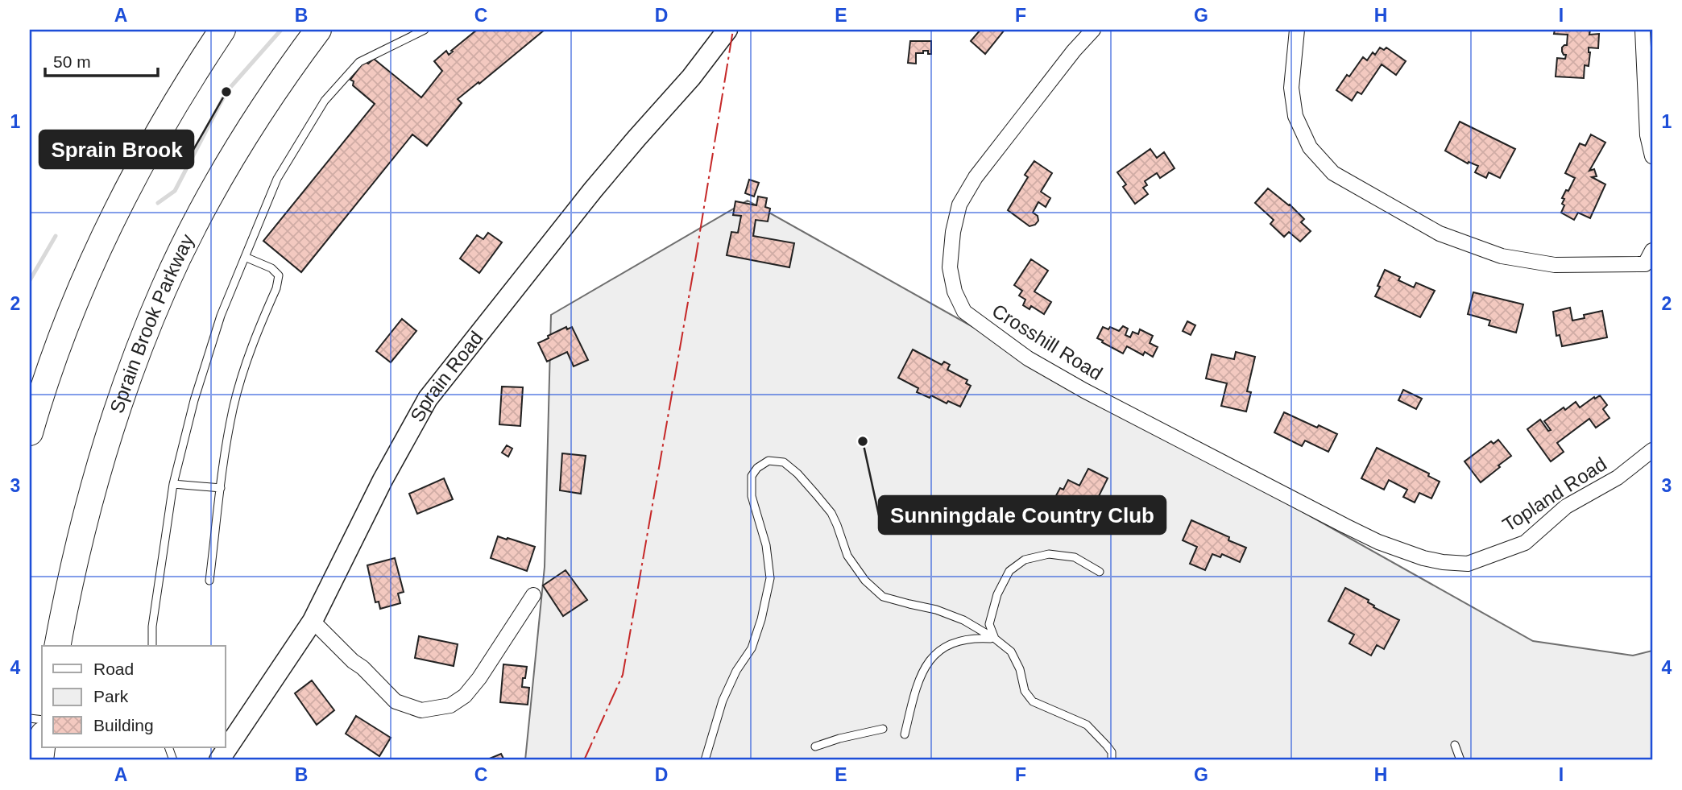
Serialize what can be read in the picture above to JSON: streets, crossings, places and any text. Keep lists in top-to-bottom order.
{
  "streets": {
    "highway": ["Sprain Brook Parkway"],
    "street": ["Crosshill Road", "Sprain Road", "Topland Road"]
  },
  "crossings": [
    ["Crosshill Road", "Topland Road"]
  ],
  "places": ["Sprain Brook", "Sunningdale Country Club"],
  "legend": ["Road", "Park", "Building"],
  "scale_bar": "50 m",
  "grid": {
    "columns": [
      "A",
      "B",
      "C",
      "D",
      "E",
      "F",
      "G",
      "H",
      "I"
    ],
    "rows": [
      "1",
      "2",
      "3",
      "4"
    ]
  }
}
